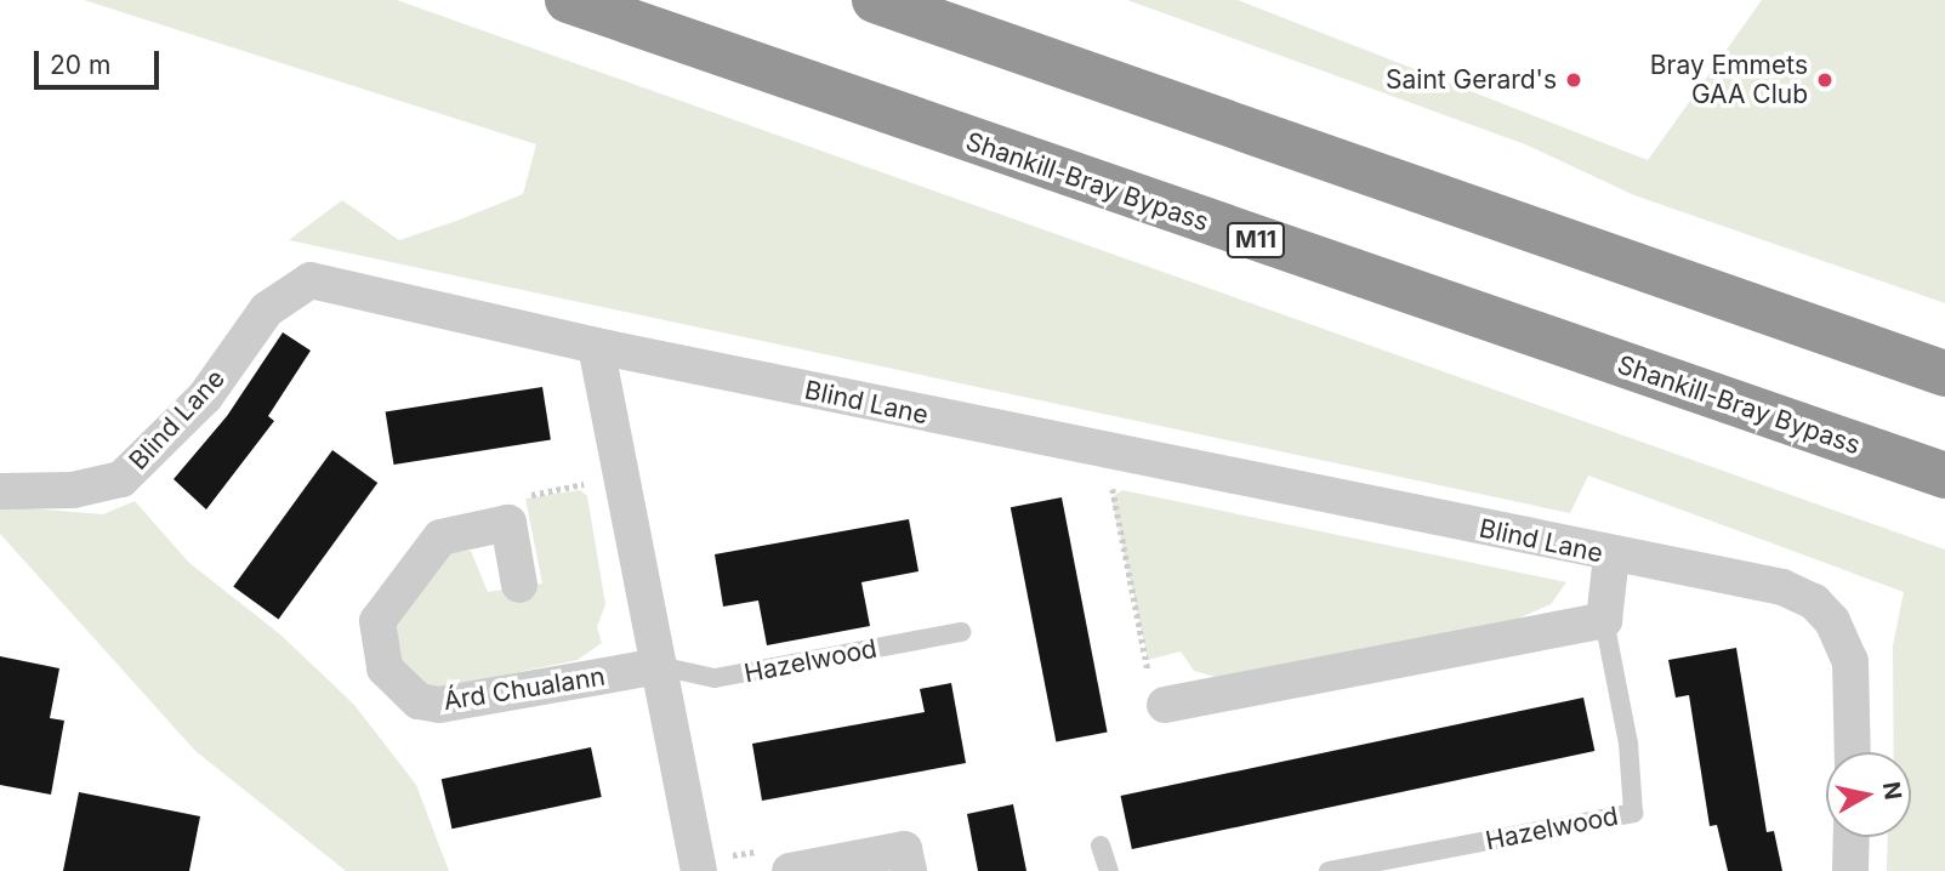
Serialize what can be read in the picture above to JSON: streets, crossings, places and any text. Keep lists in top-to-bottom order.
{
  "streets": {
    "highway": ["Shankill-Bray Bypass", "M11"],
    "street": ["Blind Lane", "Hazelwood", "Árd Chualann"]
  },
  "crossings": [
    ["Blind Lane", "Hazelwood"],
    ["Hazelwood", "Árd Chualann"]
  ],
  "places": ["Saint Gerard's", "Bray Emmets GAA Club"],
  "scale_bar": "20 m",
  "north": "right"
}
